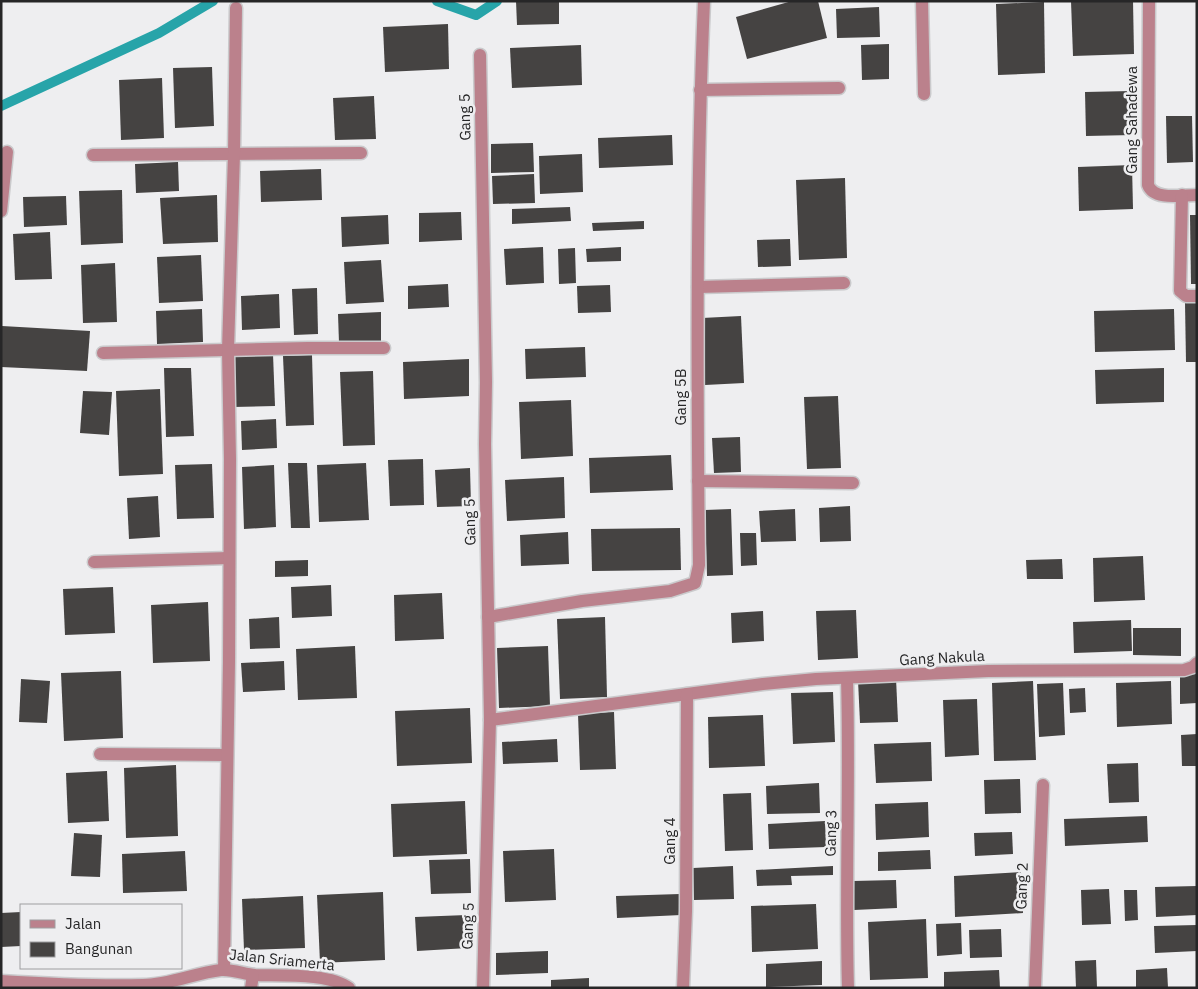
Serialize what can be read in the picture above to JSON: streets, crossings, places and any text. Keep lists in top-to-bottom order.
{
  "streets": {
    "street": [
      "Gang 5",
      "Gang Sahadewa",
      "Gang 5B",
      "Gang Nakula",
      "Gang 3",
      "Gang 4",
      "Gang 2",
      "Jalan Sriamerta"
    ]
  },
  "crossings": [
    ["Gang 5", "Gang 5B"],
    ["Gang 5", "Gang Nakula"],
    ["Gang Nakula", "Gang 3"],
    ["Gang Nakula", "Gang 4"]
  ],
  "legend": ["Jalan", "Bangunan"]
}
